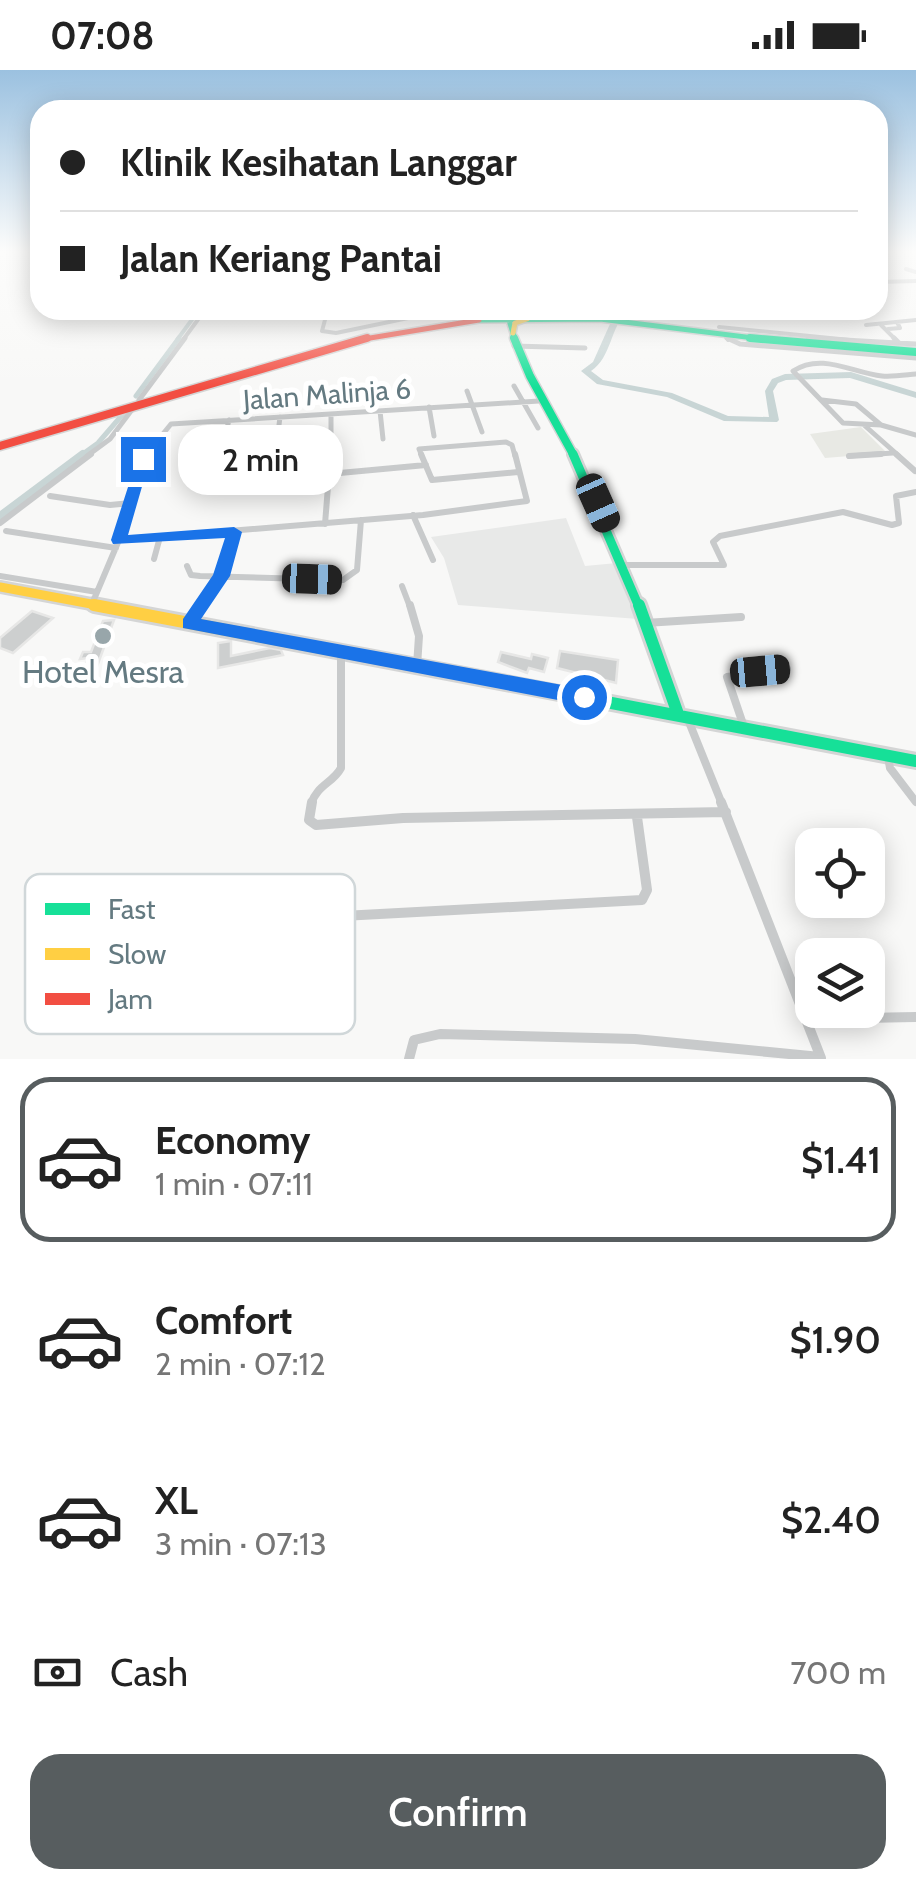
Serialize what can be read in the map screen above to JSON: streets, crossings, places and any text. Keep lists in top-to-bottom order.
{
  "streets": {
    "street": ["Jalan Malinja 6"]
  },
  "places": ["Hotel Mesra"],
  "legend": ["Fast", "Slow", "Jam"],
  "page": {
    "status": "07:08",
    "banner": ["Klinik Kesihatan Langgar", "Jalan Keriang Pantai"],
    "bubble": "2 min",
    "list": [
      {
        "name": "Economy",
        "note": "1 min · 07:11",
        "value": "$1.41"
      },
      {
        "name": "Comfort",
        "note": "2 min · 07:12",
        "value": "$1.90"
      },
      {
        "name": "XL",
        "note": "3 min · 07:13",
        "value": "$2.40"
      }
    ],
    "pay": ["Cash", "700 m"],
    "buttons": "Confirm"
  }
}
